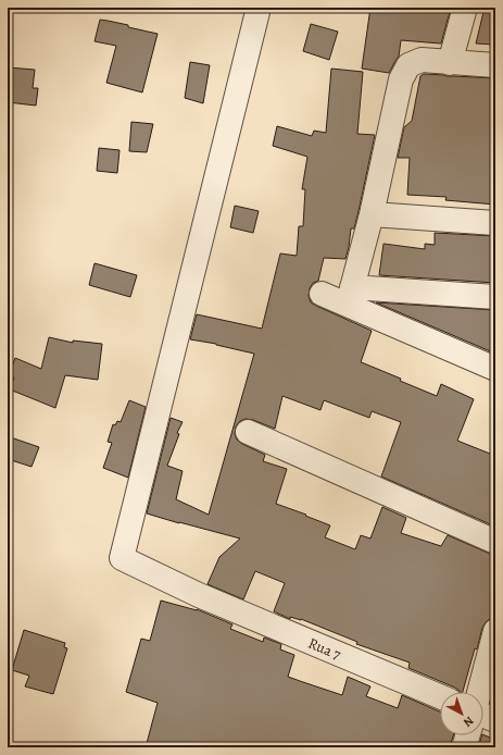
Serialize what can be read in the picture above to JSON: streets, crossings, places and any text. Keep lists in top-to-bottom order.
{
  "streets": {
    "street": ["Rua 7"]
  },
  "north": "bottom right"
}
